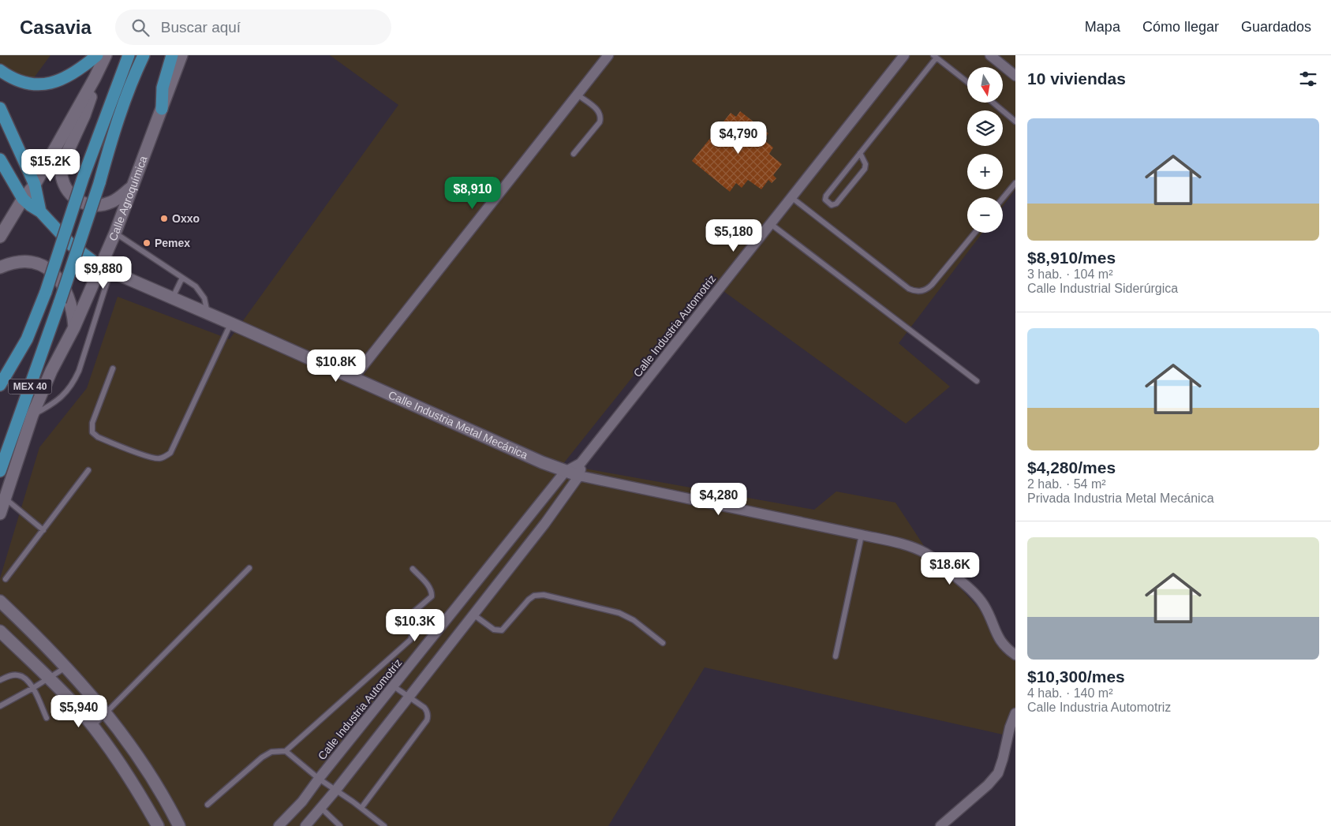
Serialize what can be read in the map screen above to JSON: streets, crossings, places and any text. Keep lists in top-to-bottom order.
{
  "streets": {
    "highway": ["MEX 40"],
    "street": ["Calle Agroquímica", "Calle Industria Automotriz", "Calle Industria Metal Mecánica"]
  },
  "crossings": [
    ["Calle Agroquímica", "Calle Industria Metal Mecánica"],
    ["Calle Industria Automotriz", "Calle Industria Metal Mecánica"]
  ],
  "places": ["Oxxo", "Pemex"],
  "north": "bottom",
  "page": {
    "header": "Casavia",
    "search": "Buscar aquí",
    "nav": ["Mapa", "Cómo llegar", "Guardados"],
    "heading": "10 viviendas",
    "map_buttons": ["+", "−"],
    "list": [
      {
        "name": "$8,910/mes",
        "note": "3 hab. · 104 m² · Calle Industrial Siderúrgica"
      },
      {
        "name": "$4,280/mes",
        "note": "2 hab. · 54 m² · Privada Industria Metal Mecánica"
      },
      {
        "name": "$10,300/mes",
        "note": "4 hab. · 140 m² · Calle Industria Automotriz"
      }
    ],
    "price": [
      "$4,790",
      "$15.2K",
      "$8,910",
      "$5,180",
      "$9,880",
      "$10.8K",
      "$4,280",
      "$18.6K",
      "$10.3K",
      "$5,940"
    ]
  }
}
